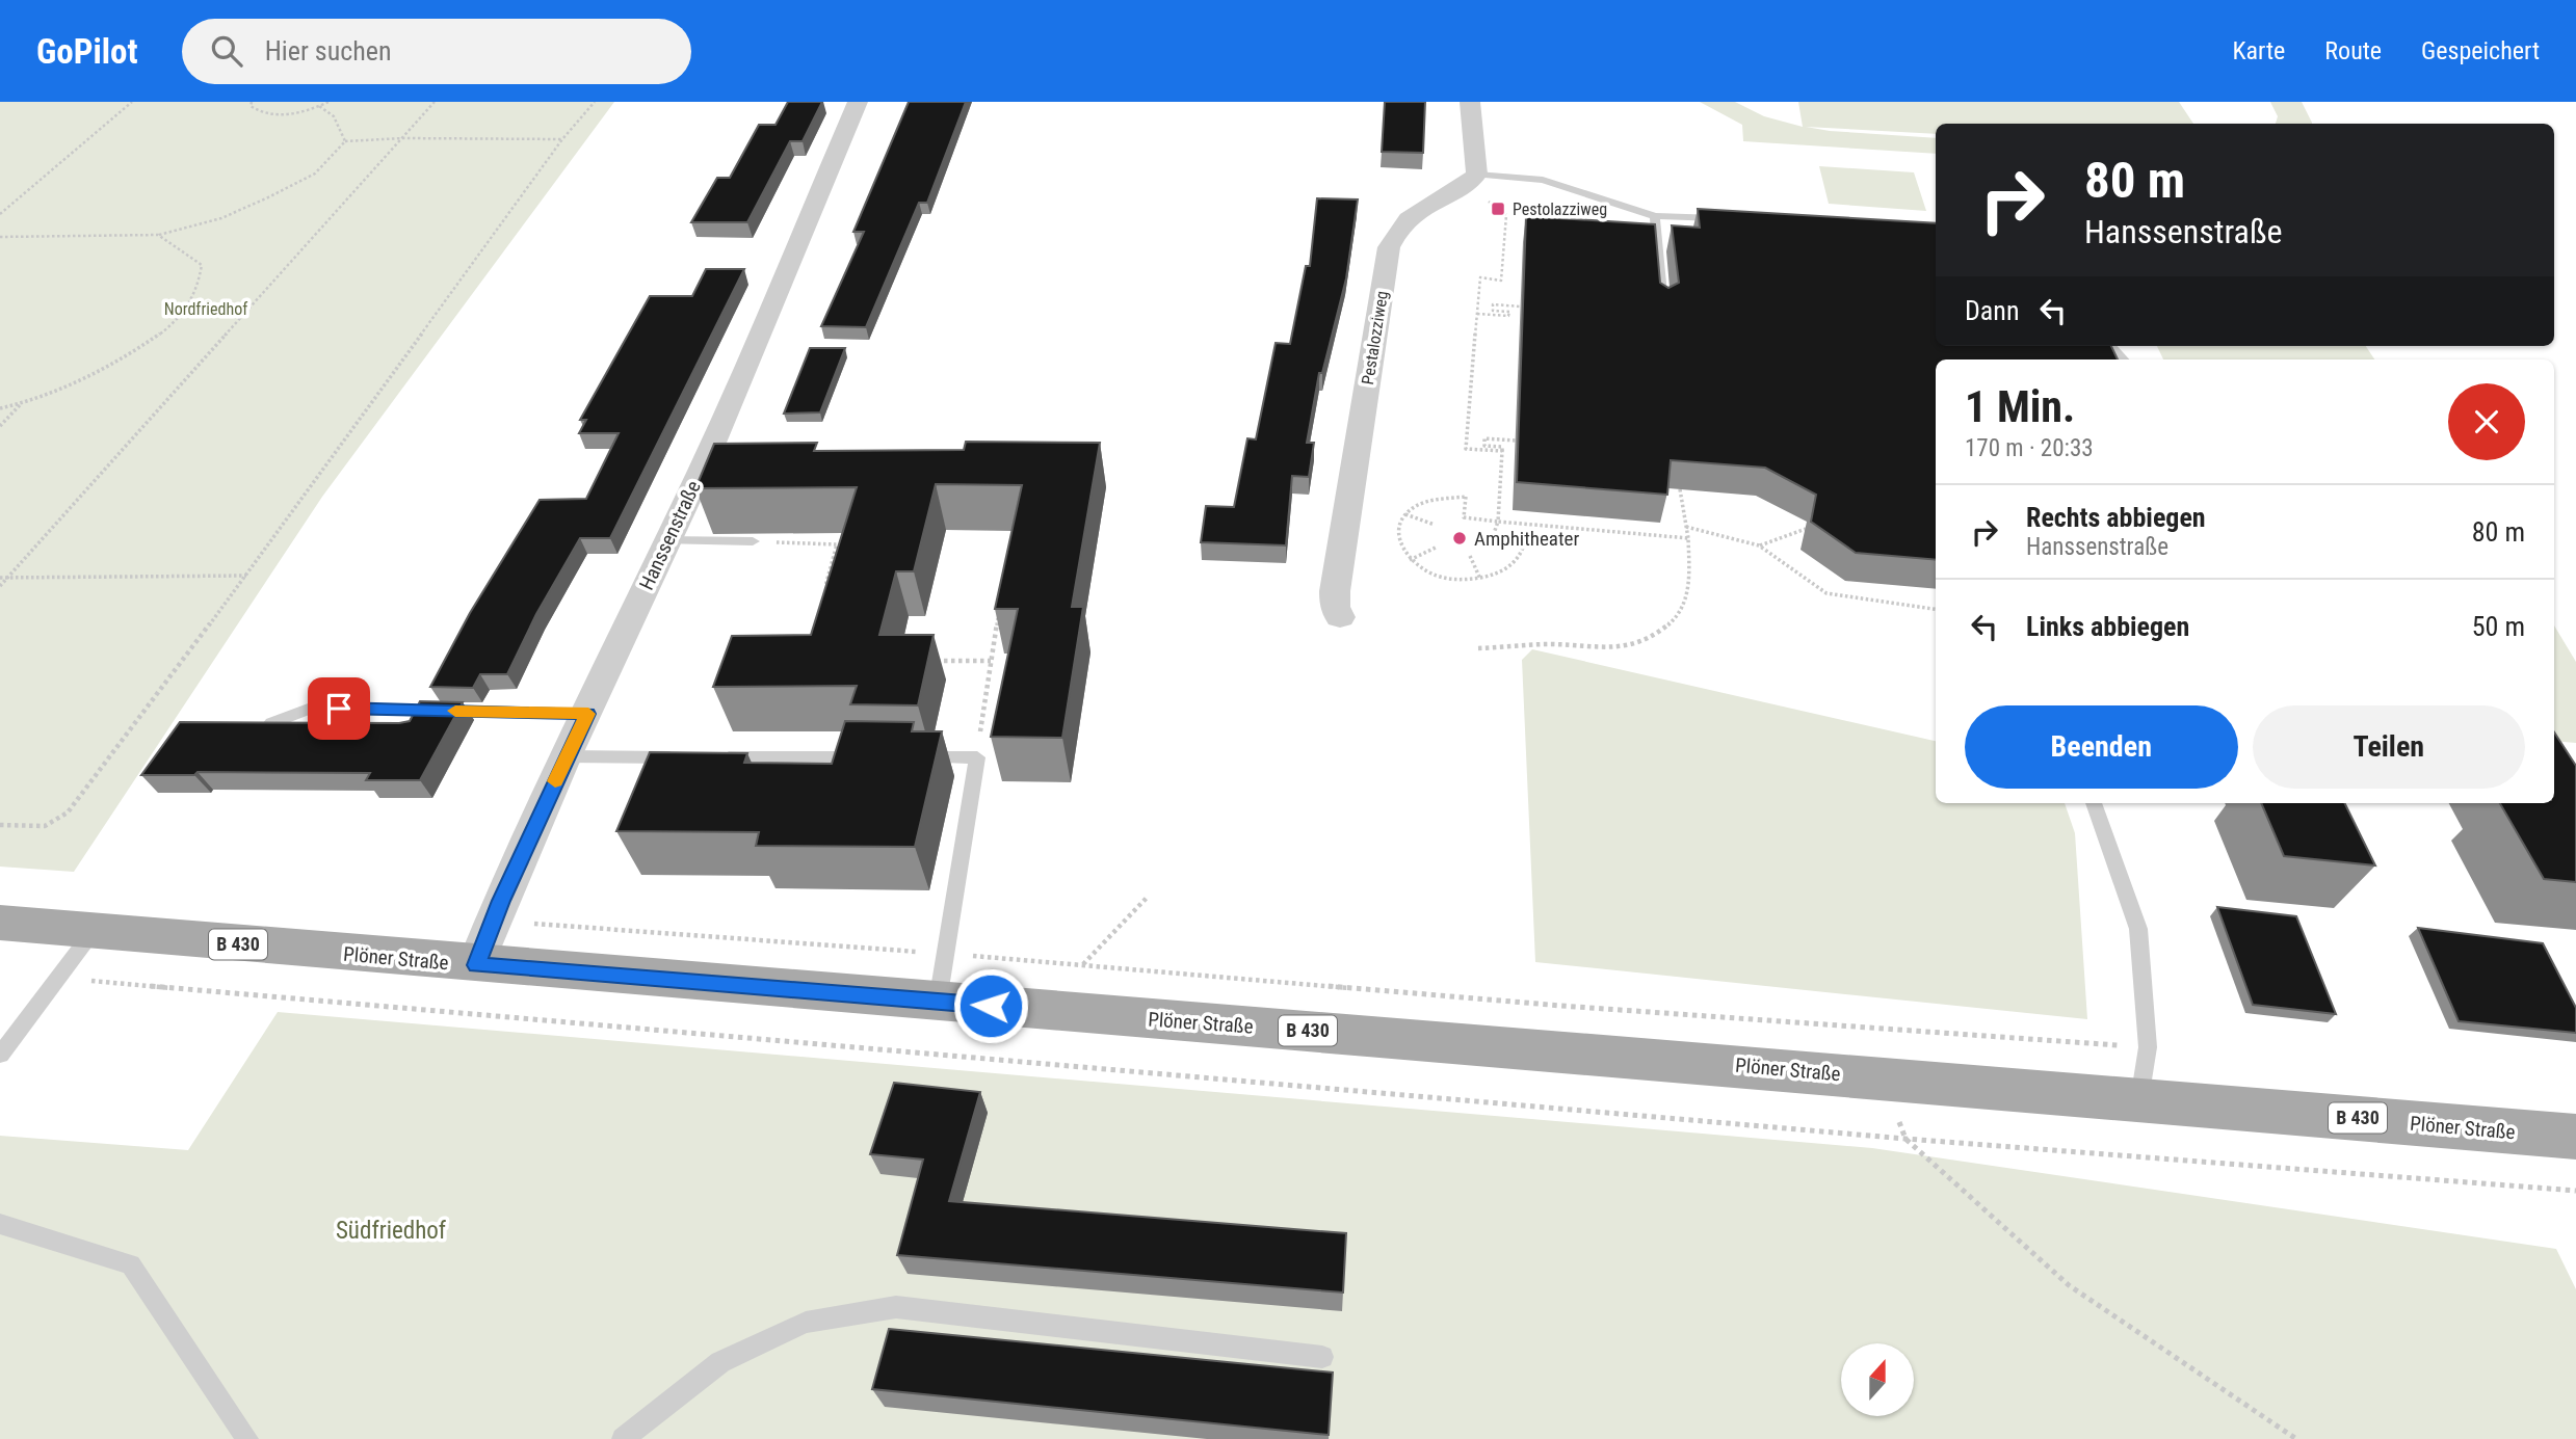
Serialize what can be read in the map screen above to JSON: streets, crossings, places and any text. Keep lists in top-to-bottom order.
{
  "streets": {
    "main road": ["B 430", "Plöner Straße"],
    "street": ["Pestalozziweg", "Hanssenstraße"]
  },
  "crossings": [
    ["Hanssenstraße", "Plöner Straße"]
  ],
  "parks": ["Nordfriedhof", "Südfriedhof"],
  "places": {
    "transit": ["Pestolazziweg"],
    "other": ["Amphitheater"]
  },
  "north": "top",
  "page": {
    "header": "GoPilot",
    "search": "Hier suchen",
    "nav": ["Karte", "Route", "Gespeichert"],
    "turn": ["80 m", "Hanssenstraße"],
    "then": "Dann",
    "heading": ["1 Min.", "170 m · 20:33"],
    "list": [
      {
        "name": "Rechts abbiegen",
        "note": "Hanssenstraße",
        "value": "80 m"
      },
      {
        "name": "Links abbiegen",
        "value": "50 m"
      }
    ],
    "buttons": ["Beenden", "Teilen"]
  }
}
